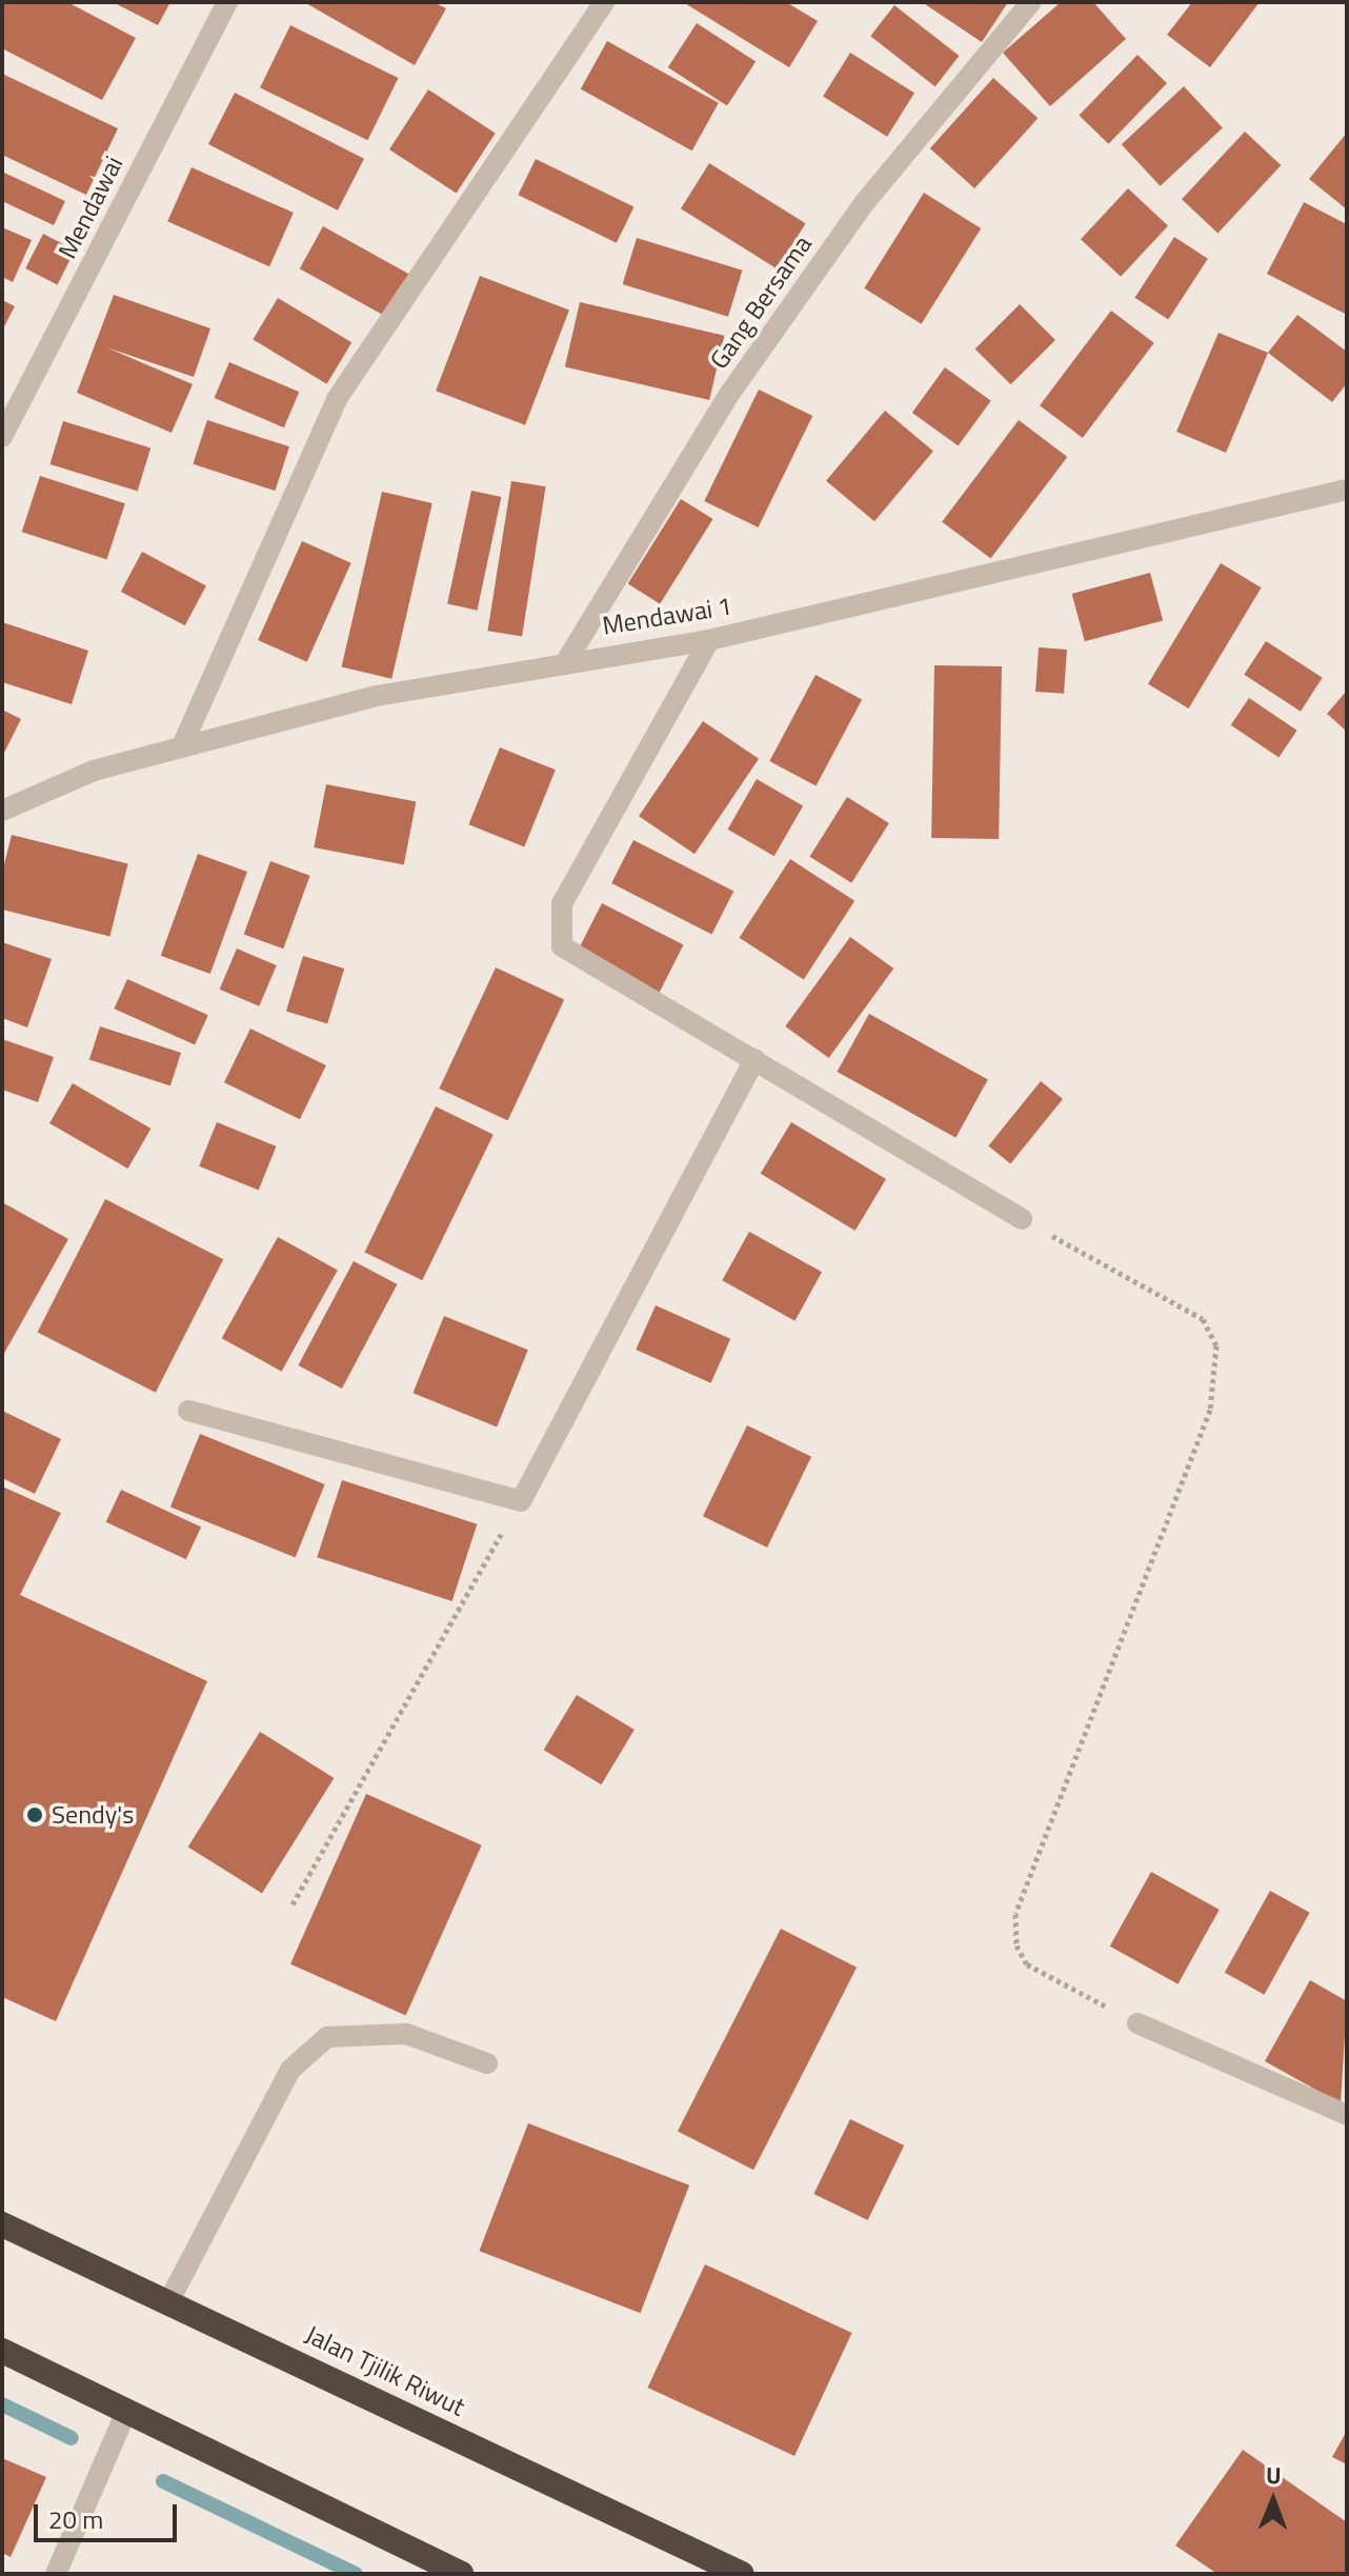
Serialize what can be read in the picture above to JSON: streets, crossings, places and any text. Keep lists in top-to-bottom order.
{
  "streets": {
    "highway": ["Jalan Tjilik Riwut"],
    "street": ["Mendawai", "Gang Bersama", "Mendawai 1"]
  },
  "crossings": [
    ["Gang Bersama", "Mendawai 1"]
  ],
  "places": ["Sendy's"],
  "scale_bar": "20 m",
  "north": "top"
}
